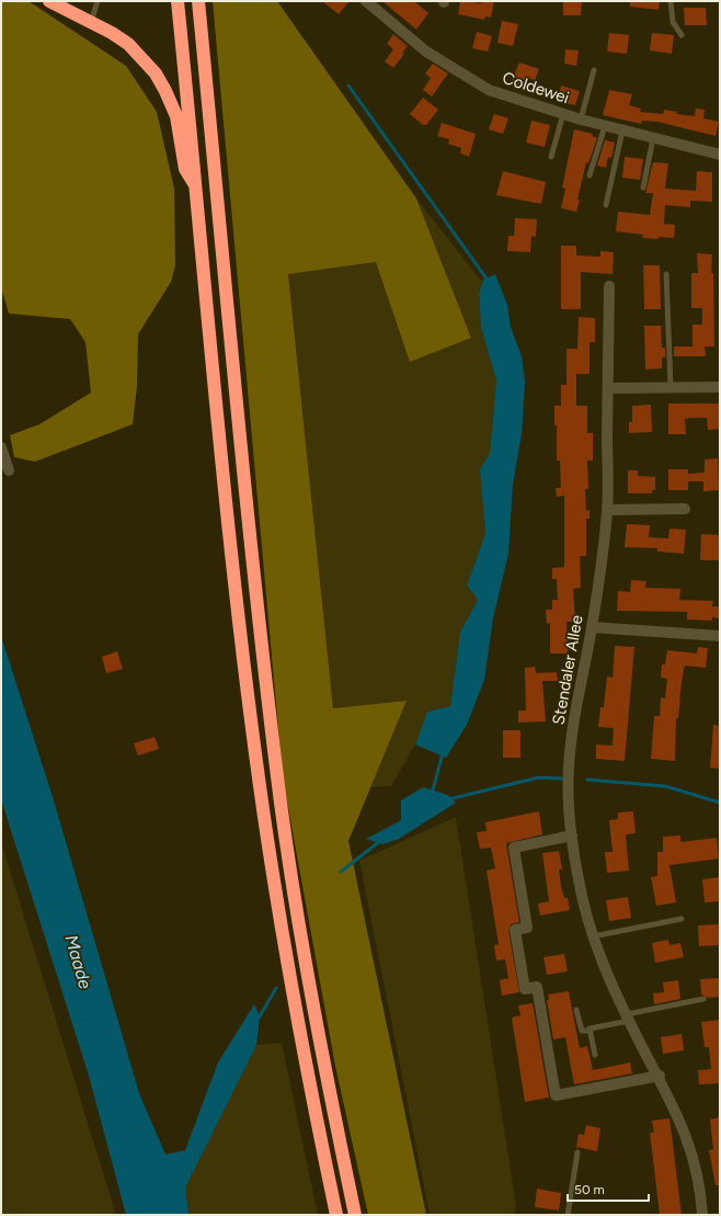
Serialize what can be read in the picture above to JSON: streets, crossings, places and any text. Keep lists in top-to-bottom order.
{
  "streets": {
    "street": ["Coldewei", "Stendaler Allee"]
  },
  "water": ["Maade"],
  "scale_bar": "50 m"
}
